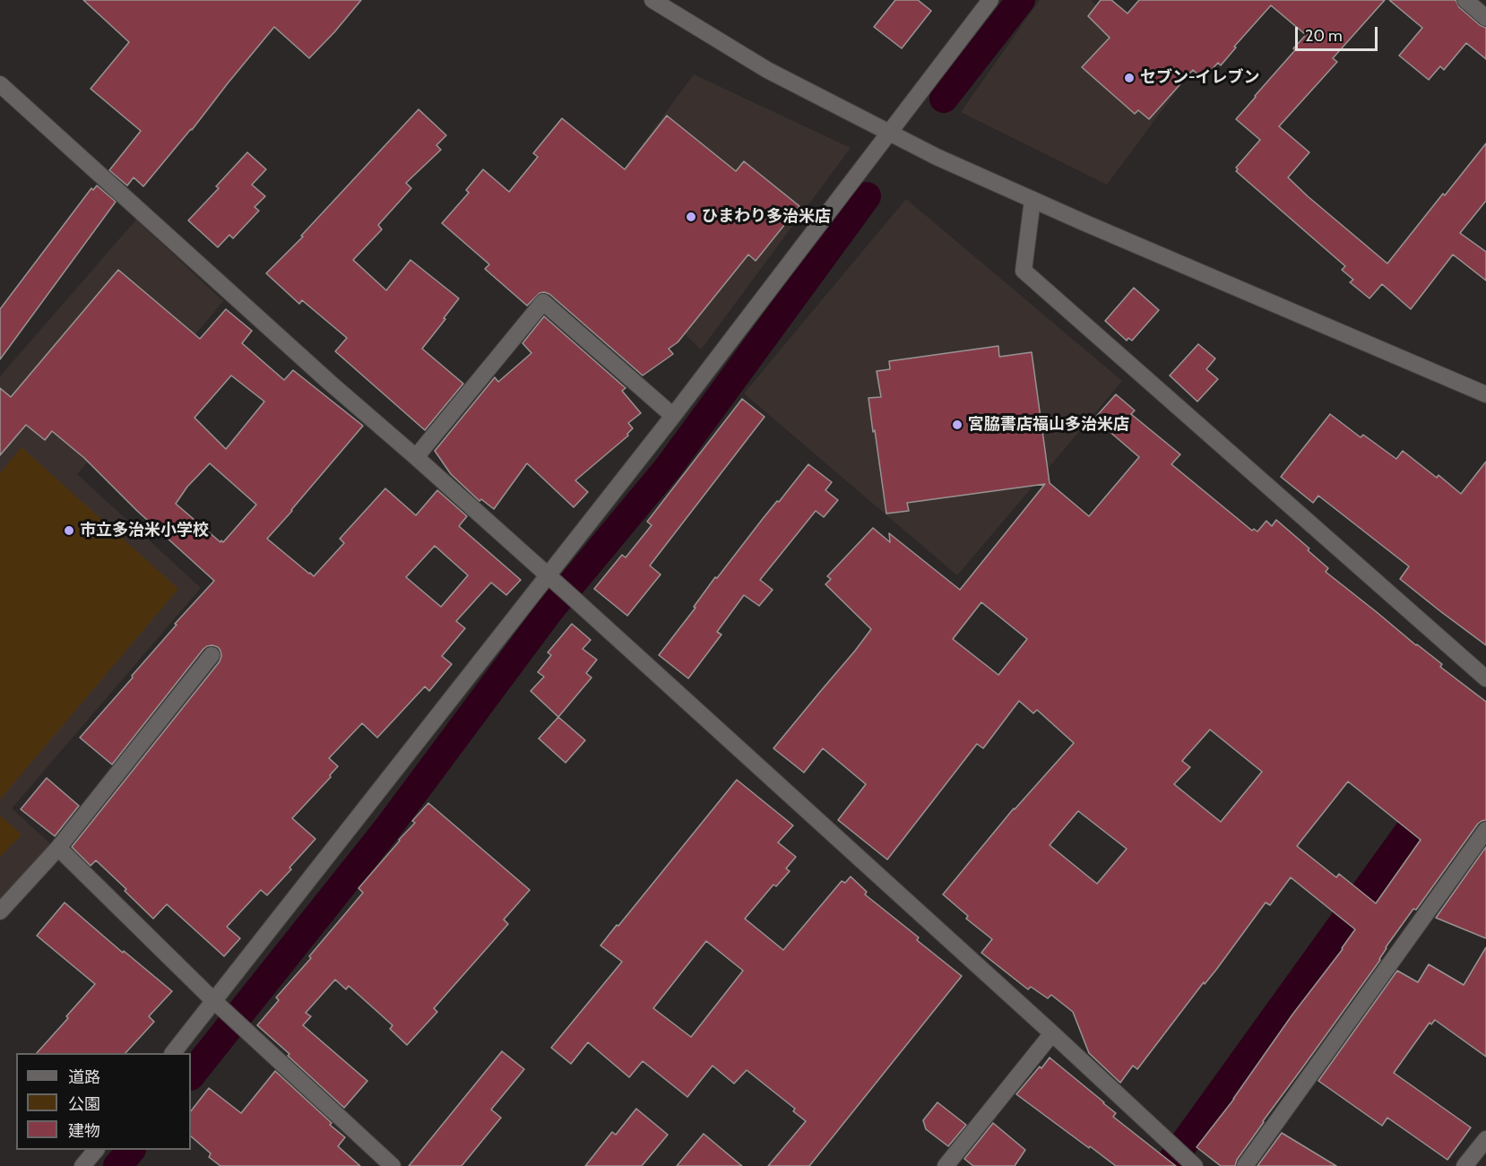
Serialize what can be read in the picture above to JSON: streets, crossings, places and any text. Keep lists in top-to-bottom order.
{
  "places": [
    "セブン-イレブン",
    "ひまわり多治米店",
    "宮脇書店福山多治米店",
    "市立多治米小学校"
  ],
  "legend": ["道路", "公園", "建物"],
  "scale_bar": "20 m"
}
